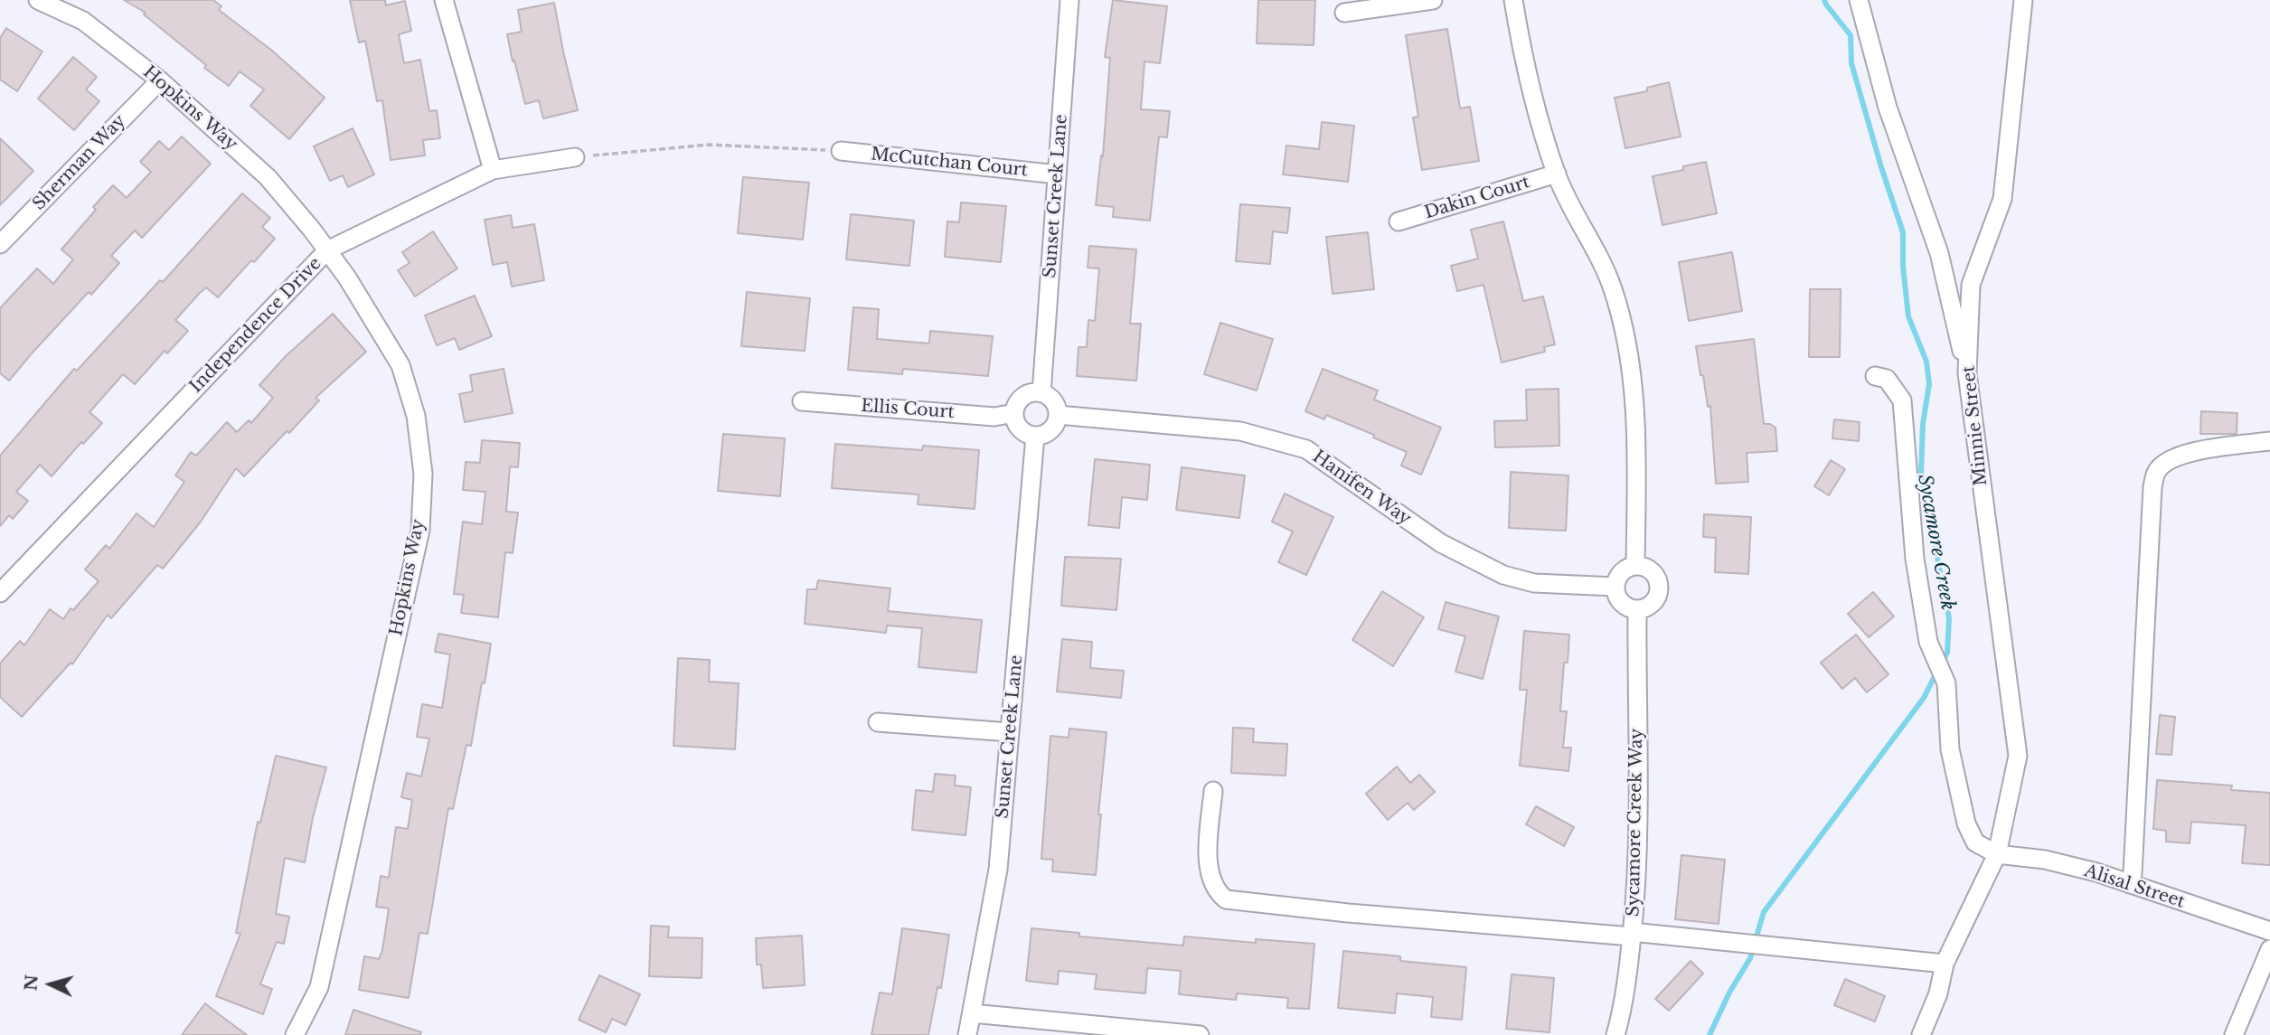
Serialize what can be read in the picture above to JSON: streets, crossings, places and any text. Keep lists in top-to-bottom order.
{
  "streets": {
    "street": [
      "Hopkins Way",
      "Sherman Way",
      "McCutchan Court",
      "Sunset Creek Lane",
      "Dakin Court",
      "Independence Drive",
      "Ellis Court",
      "Minnie Street",
      "Hanifen Way",
      "Sycamore Creek Way",
      "Alisal Street"
    ]
  },
  "crossings": [
    ["Hopkins Way", "Sherman Way"],
    ["Hopkins Way", "Independence Drive"],
    ["McCutchan Court", "Sunset Creek Lane"],
    ["Sunset Creek Lane", "Ellis Court"],
    ["Sunset Creek Lane", "Hanifen Way"],
    ["Ellis Court", "Hanifen Way"],
    ["Minnie Street", "Alisal Street"],
    ["Hanifen Way", "Sycamore Creek Way"]
  ],
  "water": ["Sycamore Creek"],
  "north": "left"
}
